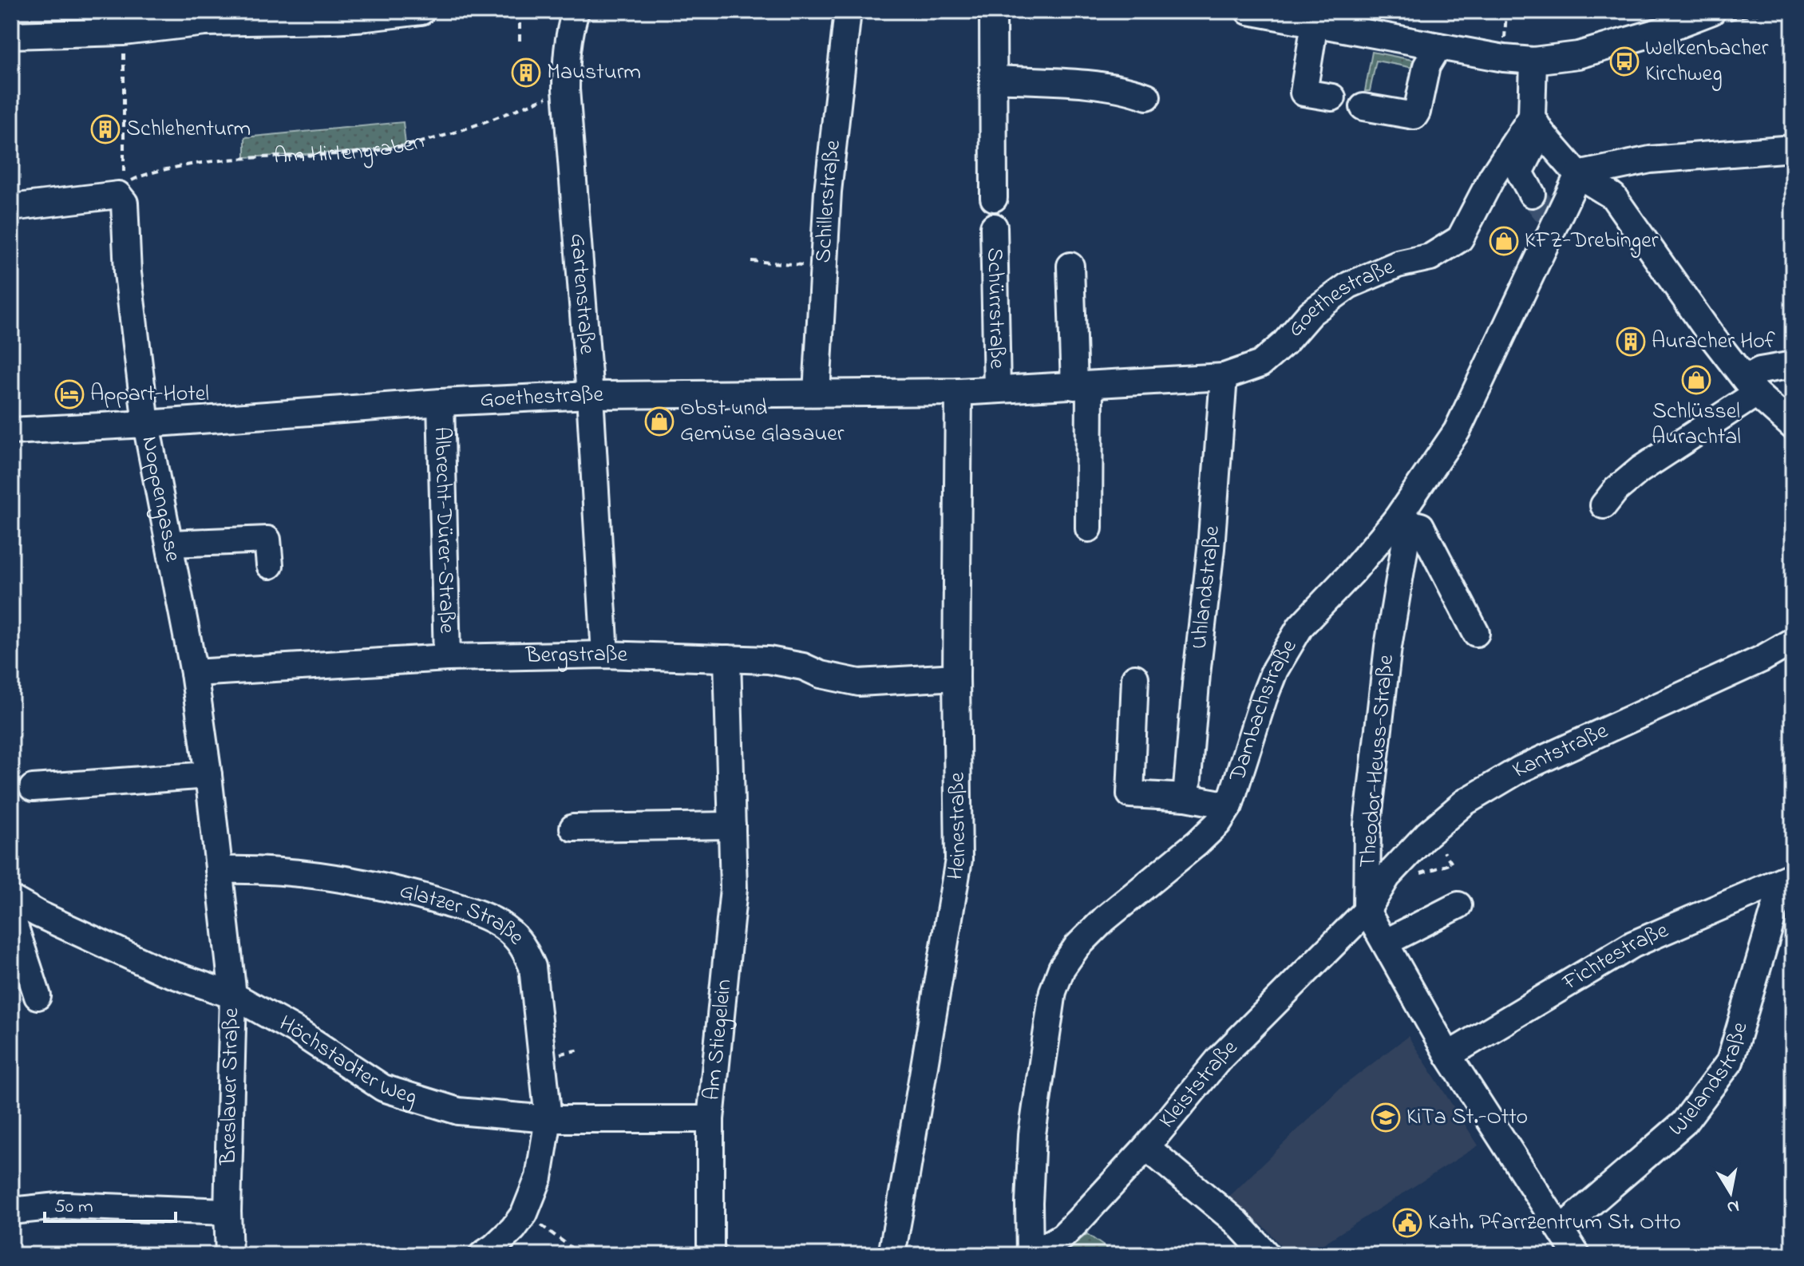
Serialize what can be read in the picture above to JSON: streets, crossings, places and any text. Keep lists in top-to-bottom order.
{
  "streets": {
    "street": [
      "Schillerstraße",
      "Gartenstraße",
      "Goethestraße",
      "Schürrstraße",
      "Noppengasse",
      "Albrecht-Dürer-Straße",
      "Uhlandstraße",
      "Bergstraße",
      "Dambachstraße",
      "Kantstraße",
      "Theodor-Heuss-Straße",
      "Heinestraße",
      "Glatzer Straße",
      "Fichtestraße",
      "Am Stiegelein",
      "Höchstadter Weg",
      "Wielandstraße",
      "Kleiststraße",
      "Breslauer Straße"
    ],
    "path": ["Am Hirtengraben"]
  },
  "crossings": [
    ["Am Hirtengraben", "Gartenstraße"],
    ["Am Hirtengraben", "Noppengasse"],
    ["Schillerstraße", "Goethestraße"],
    ["Gartenstraße", "Goethestraße"],
    ["Gartenstraße", "Bergstraße"],
    ["Goethestraße", "Schürrstraße"],
    ["Goethestraße", "Noppengasse"],
    ["Goethestraße", "Albrecht-Dürer-Straße"],
    ["Goethestraße", "Uhlandstraße"],
    ["Goethestraße", "Heinestraße"],
    ["Noppengasse", "Bergstraße"],
    ["Noppengasse", "Glatzer Straße"],
    ["Noppengasse", "Höchstadter Weg"],
    ["Noppengasse", "Breslauer Straße"],
    ["Albrecht-Dürer-Straße", "Bergstraße"],
    ["Bergstraße", "Heinestraße"],
    ["Bergstraße", "Am Stiegelein"],
    ["Dambachstraße", "Theodor-Heuss-Straße"],
    ["Dambachstraße", "Kleiststraße"],
    ["Kantstraße", "Theodor-Heuss-Straße"],
    ["Kantstraße", "Kleiststraße"],
    ["Theodor-Heuss-Straße", "Kleiststraße"],
    ["Glatzer Straße", "Höchstadter Weg"],
    ["Fichtestraße", "Wielandstraße"],
    ["Am Stiegelein", "Höchstadter Weg"],
    ["Höchstadter Weg", "Breslauer Straße"]
  ],
  "places": {
    "bus stop": ["Welkenbacher Kirchweg"],
    "building": ["Mausturm", "Schlehenturm", "Auracher Hof"],
    "shop": ["KFZ-Drebinger", "Schlüssel Aurachtal", "Obst und Gemüse Glasauer"],
    "hotel": ["Appart-Hotel"],
    "school or university": ["KiTa St.-Otto"],
    "public building": ["Kath. Pfarrzentrum St. Otto"]
  },
  "scale_bar": "50 m",
  "north": "bottom"
}
